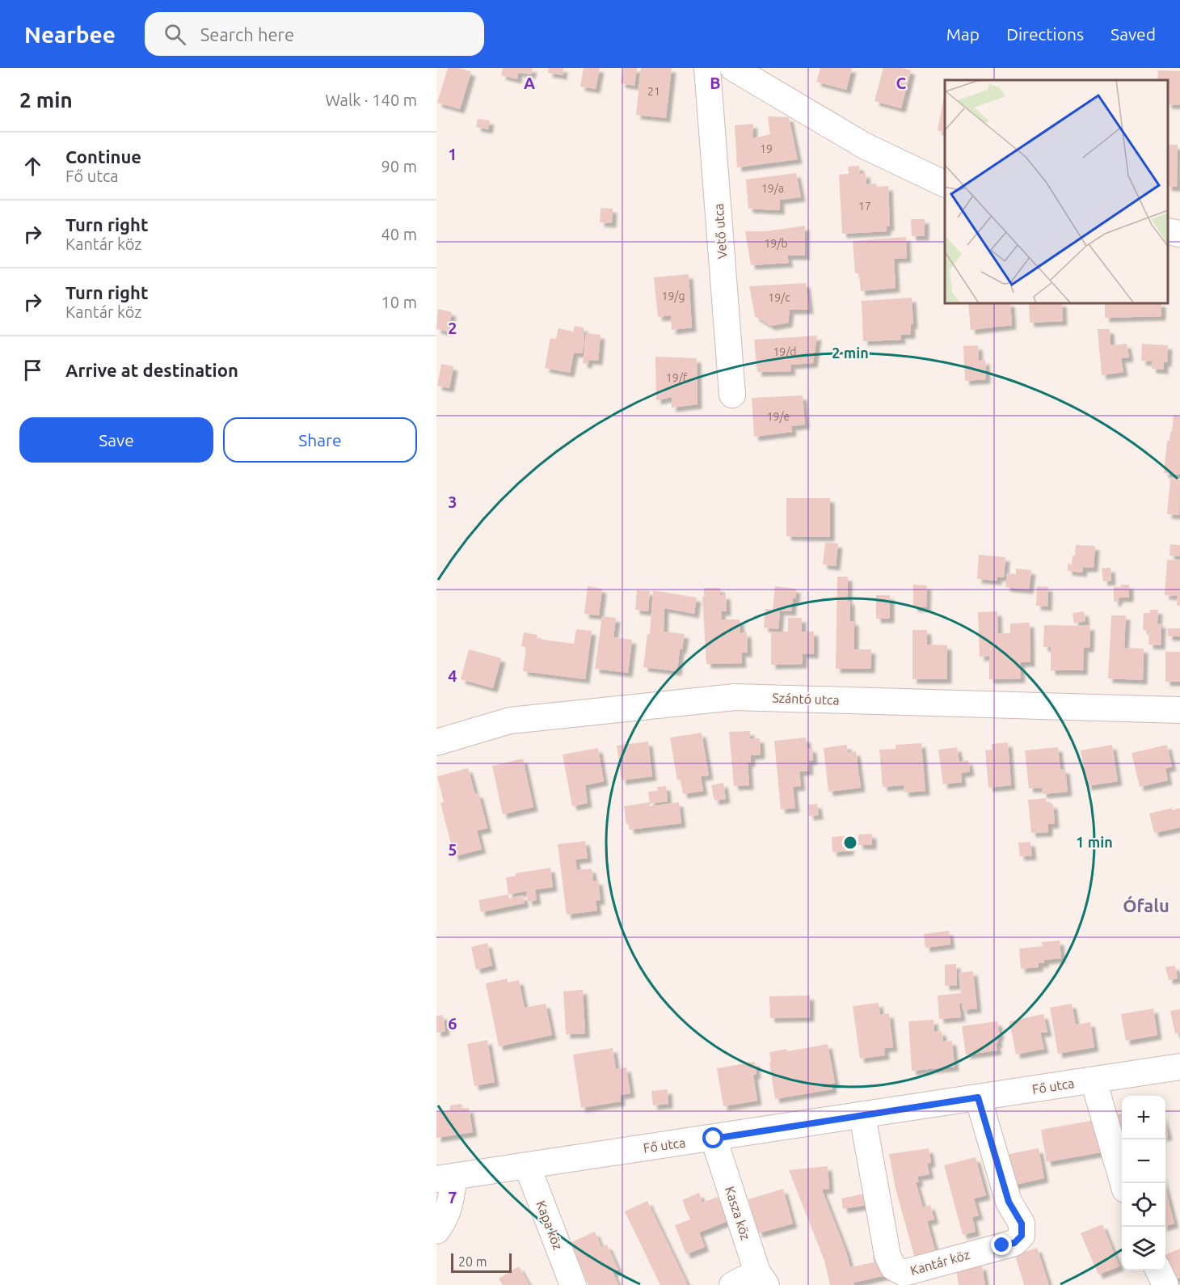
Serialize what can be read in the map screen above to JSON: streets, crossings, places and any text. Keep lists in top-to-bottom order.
{
  "streets": {
    "street": [
      "Vető utca",
      "Szántó utca",
      "Fő utca",
      "Kasza köz",
      "Kapa köz",
      "Kantár köz"
    ]
  },
  "crossings": [
    ["Fő utca", "Kasza köz"],
    ["Fő utca", "Kapa köz"],
    ["Fő utca", "Kantár köz"]
  ],
  "districts": ["Ófalu"],
  "house_numbers": [
    "21",
    "19",
    "19/a",
    "17",
    "19/b",
    "19/g",
    "19/c",
    "19/d",
    "19/f",
    "19/e"
  ],
  "scale_bar": "20 m",
  "page": {
    "header": "Nearbee",
    "search": "Search here",
    "nav": ["Map", "Directions", "Saved"],
    "heading": ["2 min", "Walk · 140 m"],
    "list": [
      ["Continue", "Fő utca", "90 m"],
      ["Turn right", "Kantár köz", "40 m"],
      ["Turn right", "Kantár köz", "10 m"],
      "Arrive at destination"
    ],
    "buttons": ["Save", "Share"],
    "map_buttons": ["+", "−"],
    "scale": "20 m"
  },
  "grid": {
    "columns": ["A", "B", "C"],
    "rows": [
      "1",
      "2",
      "3",
      "4",
      "5",
      "6",
      "7"
    ]
  },
  "rings": ["2 min", "1 min"]
}
